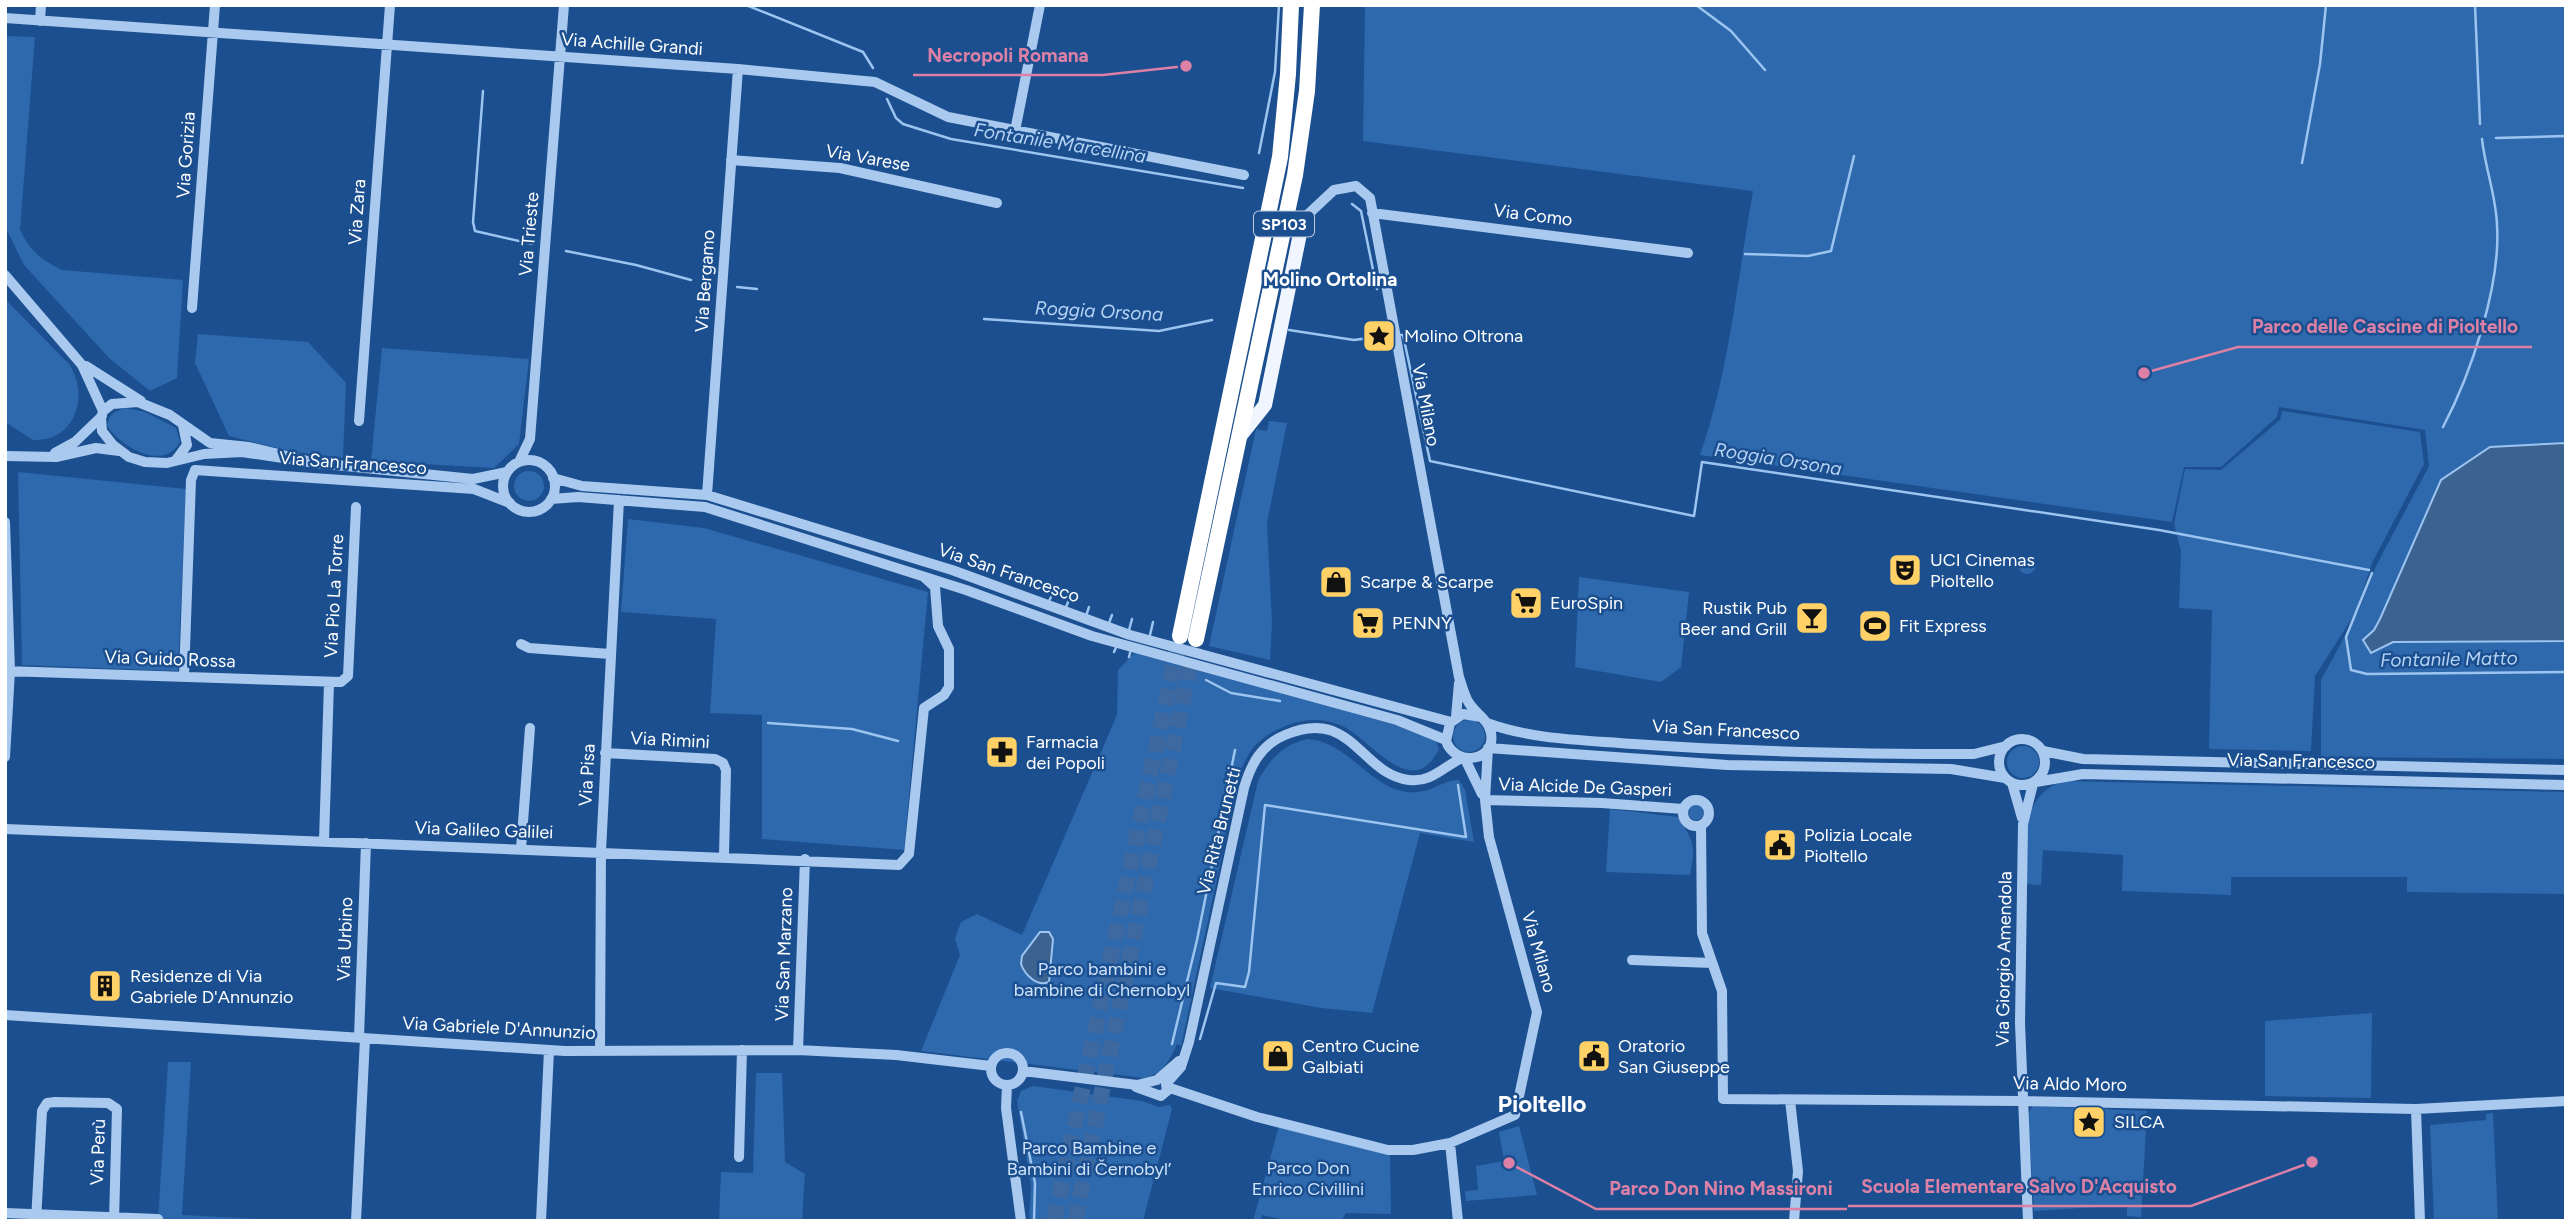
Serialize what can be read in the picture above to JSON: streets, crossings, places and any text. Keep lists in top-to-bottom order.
{
  "streets": {
    "highway": ["SP103"],
    "street": [
      "Via Achille Grandi",
      "Via Gorizia",
      "Via Varese",
      "Via Zara",
      "Via Como",
      "Via Trieste",
      "Via Bergamo",
      "Via Milano",
      "Via San Francesco",
      "Via Pio La Torre",
      "Via Guido Rossa",
      "Via Rimini",
      "Via Pisa",
      "Via Alcide De Gasperi",
      "Via Galileo Galilei",
      "Via Rita Brunetti",
      "Via Urbino",
      "Via San Marzano",
      "Via Giorgio Amendola",
      "Via Gabriele D'Annunzio",
      "Via Aldo Moro",
      "Via Perù"
    ]
  },
  "crossings": [
    ["Via Achille Grandi", "Via Gorizia"],
    ["Via Achille Grandi", "Via Zara"],
    ["Via Achille Grandi", "Via Trieste"],
    ["Via Achille Grandi", "Via Bergamo"],
    ["Via Varese", "Via Bergamo"],
    ["Via Como", "Via Milano"],
    ["Via Trieste", "Via San Francesco"],
    ["Via Bergamo", "Via San Francesco"],
    ["Via Milano", "Via San Francesco"],
    ["Via Milano", "Via Alcide De Gasperi"],
    ["Via Milano", "Via Gabriele D'Annunzio"],
    ["Via San Francesco", "Via Guido Rossa"],
    ["Via San Francesco", "Via Pisa"],
    ["Via San Francesco", "Via Giorgio Amendola"],
    ["Via Pio La Torre", "Via Guido Rossa"],
    ["Via Pio La Torre", "Via Galileo Galilei"],
    ["Via Rimini", "Via Pisa"],
    ["Via Rimini", "Via Galileo Galilei"],
    ["Via Pisa", "Via Galileo Galilei"],
    ["Via Pisa", "Via Gabriele D'Annunzio"],
    ["Via Alcide De Gasperi", "Via Aldo Moro"],
    ["Via Galileo Galilei", "Via Urbino"],
    ["Via Galileo Galilei", "Via San Marzano"],
    ["Via Rita Brunetti", "Via Gabriele D'Annunzio"],
    ["Via Urbino", "Via Gabriele D'Annunzio"],
    ["Via San Marzano", "Via Gabriele D'Annunzio"],
    ["Via Giorgio Amendola", "Via Aldo Moro"]
  ],
  "districts": ["Molino Ortolina", "Pioltello"],
  "water": ["Fontanile Marcellina", "Roggia Orsona", "Fontanile Matto"],
  "parks": ["Parco bambini e bambine di Chernobyl", "Parco Bambine e Bambini di Černobyl’", "Parco Don Enrico Civillini"],
  "places": {
    "other": [
      "Necropoli Romana",
      "Parco delle Cascine di Pioltello",
      "Scuola Elementare Salvo D'Acquisto",
      "Parco Don Nino Massironi"
    ],
    "place": ["Molino Oltrona", "SILCA"],
    "theatre": ["UCI Cinemas Pioltello"],
    "shop": ["Scarpe & Scarpe", "Centro Cucine Galbiati"],
    "supermarket": ["EuroSpin", "PENNY"],
    "bar": ["Rustik Pub Beer and Grill"],
    "sports": ["Fit Express"],
    "pharmacy": ["Farmacia dei Popoli"],
    "public building": ["Polizia Locale Pioltello", "Oratorio San Giuseppe"],
    "building": ["Residenze di Via Gabriele D'Annunzio"]
  }
}
